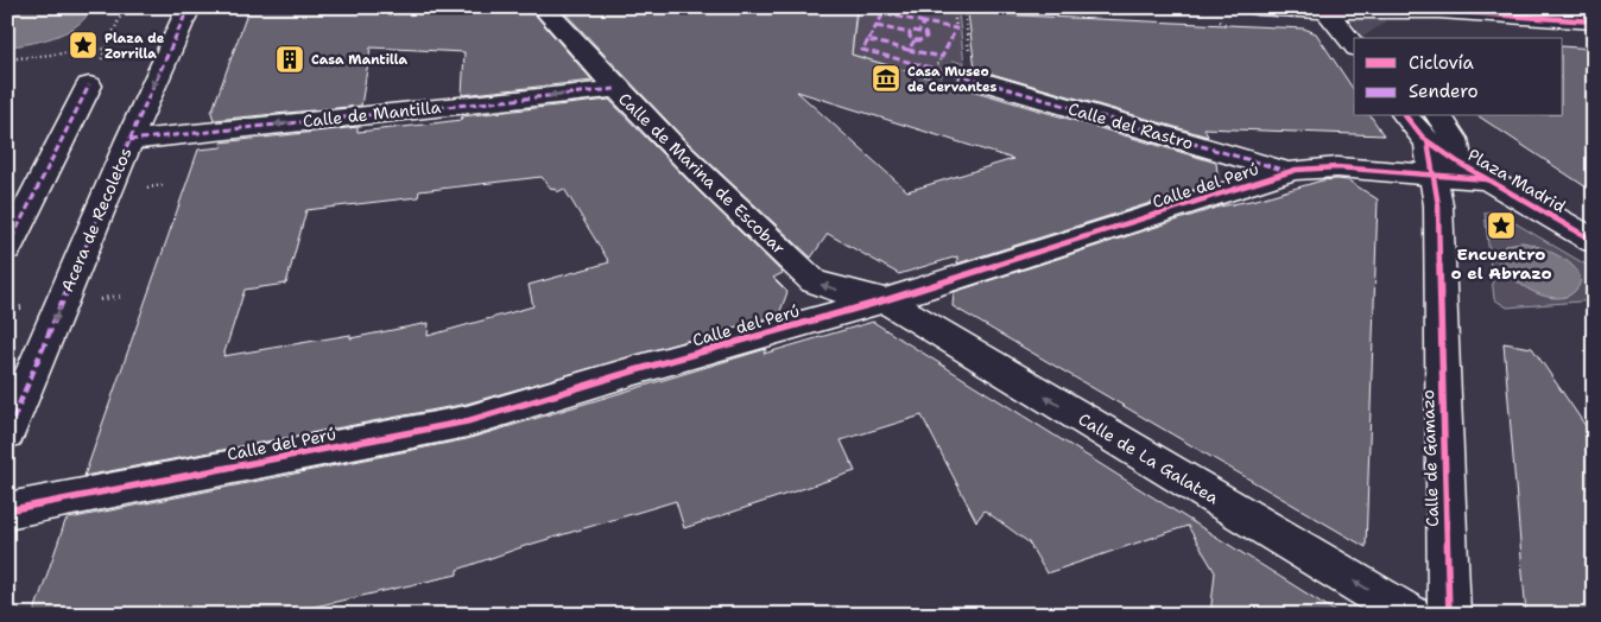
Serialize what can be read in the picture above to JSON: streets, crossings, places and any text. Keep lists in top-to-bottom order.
{
  "streets": {
    "street": [
      "Calle de Mantilla",
      "Calle del Rastro",
      "Calle de Marina de Escobar",
      "Plaza Madrid",
      "Calle del Perú",
      "Acera de Recoletos",
      "Calle de La Galatea",
      "Calle de Gamazo"
    ]
  },
  "crossings": [
    ["Calle de Mantilla", "Calle de Marina de Escobar"],
    ["Calle de Mantilla", "Acera de Recoletos"],
    ["Calle del Rastro", "Calle del Perú"],
    ["Calle de Marina de Escobar", "Calle del Perú"],
    ["Calle de Marina de Escobar", "Calle de La Galatea"],
    ["Plaza Madrid", "Calle del Perú"],
    ["Calle del Perú", "Calle de La Galatea"],
    ["Calle del Perú", "Calle de Gamazo"]
  ],
  "one_way": ["Calle de Mantilla", "Calle de Marina de Escobar", "Calle de La Galatea"],
  "places": {
    "place": ["Plaza de Zorrilla", "Encuentro o el Abrazo"],
    "building": ["Casa Mantilla"],
    "museum": ["Casa Museo de Cervantes"]
  },
  "legend": ["Ciclovía", "Sendero"]
}
